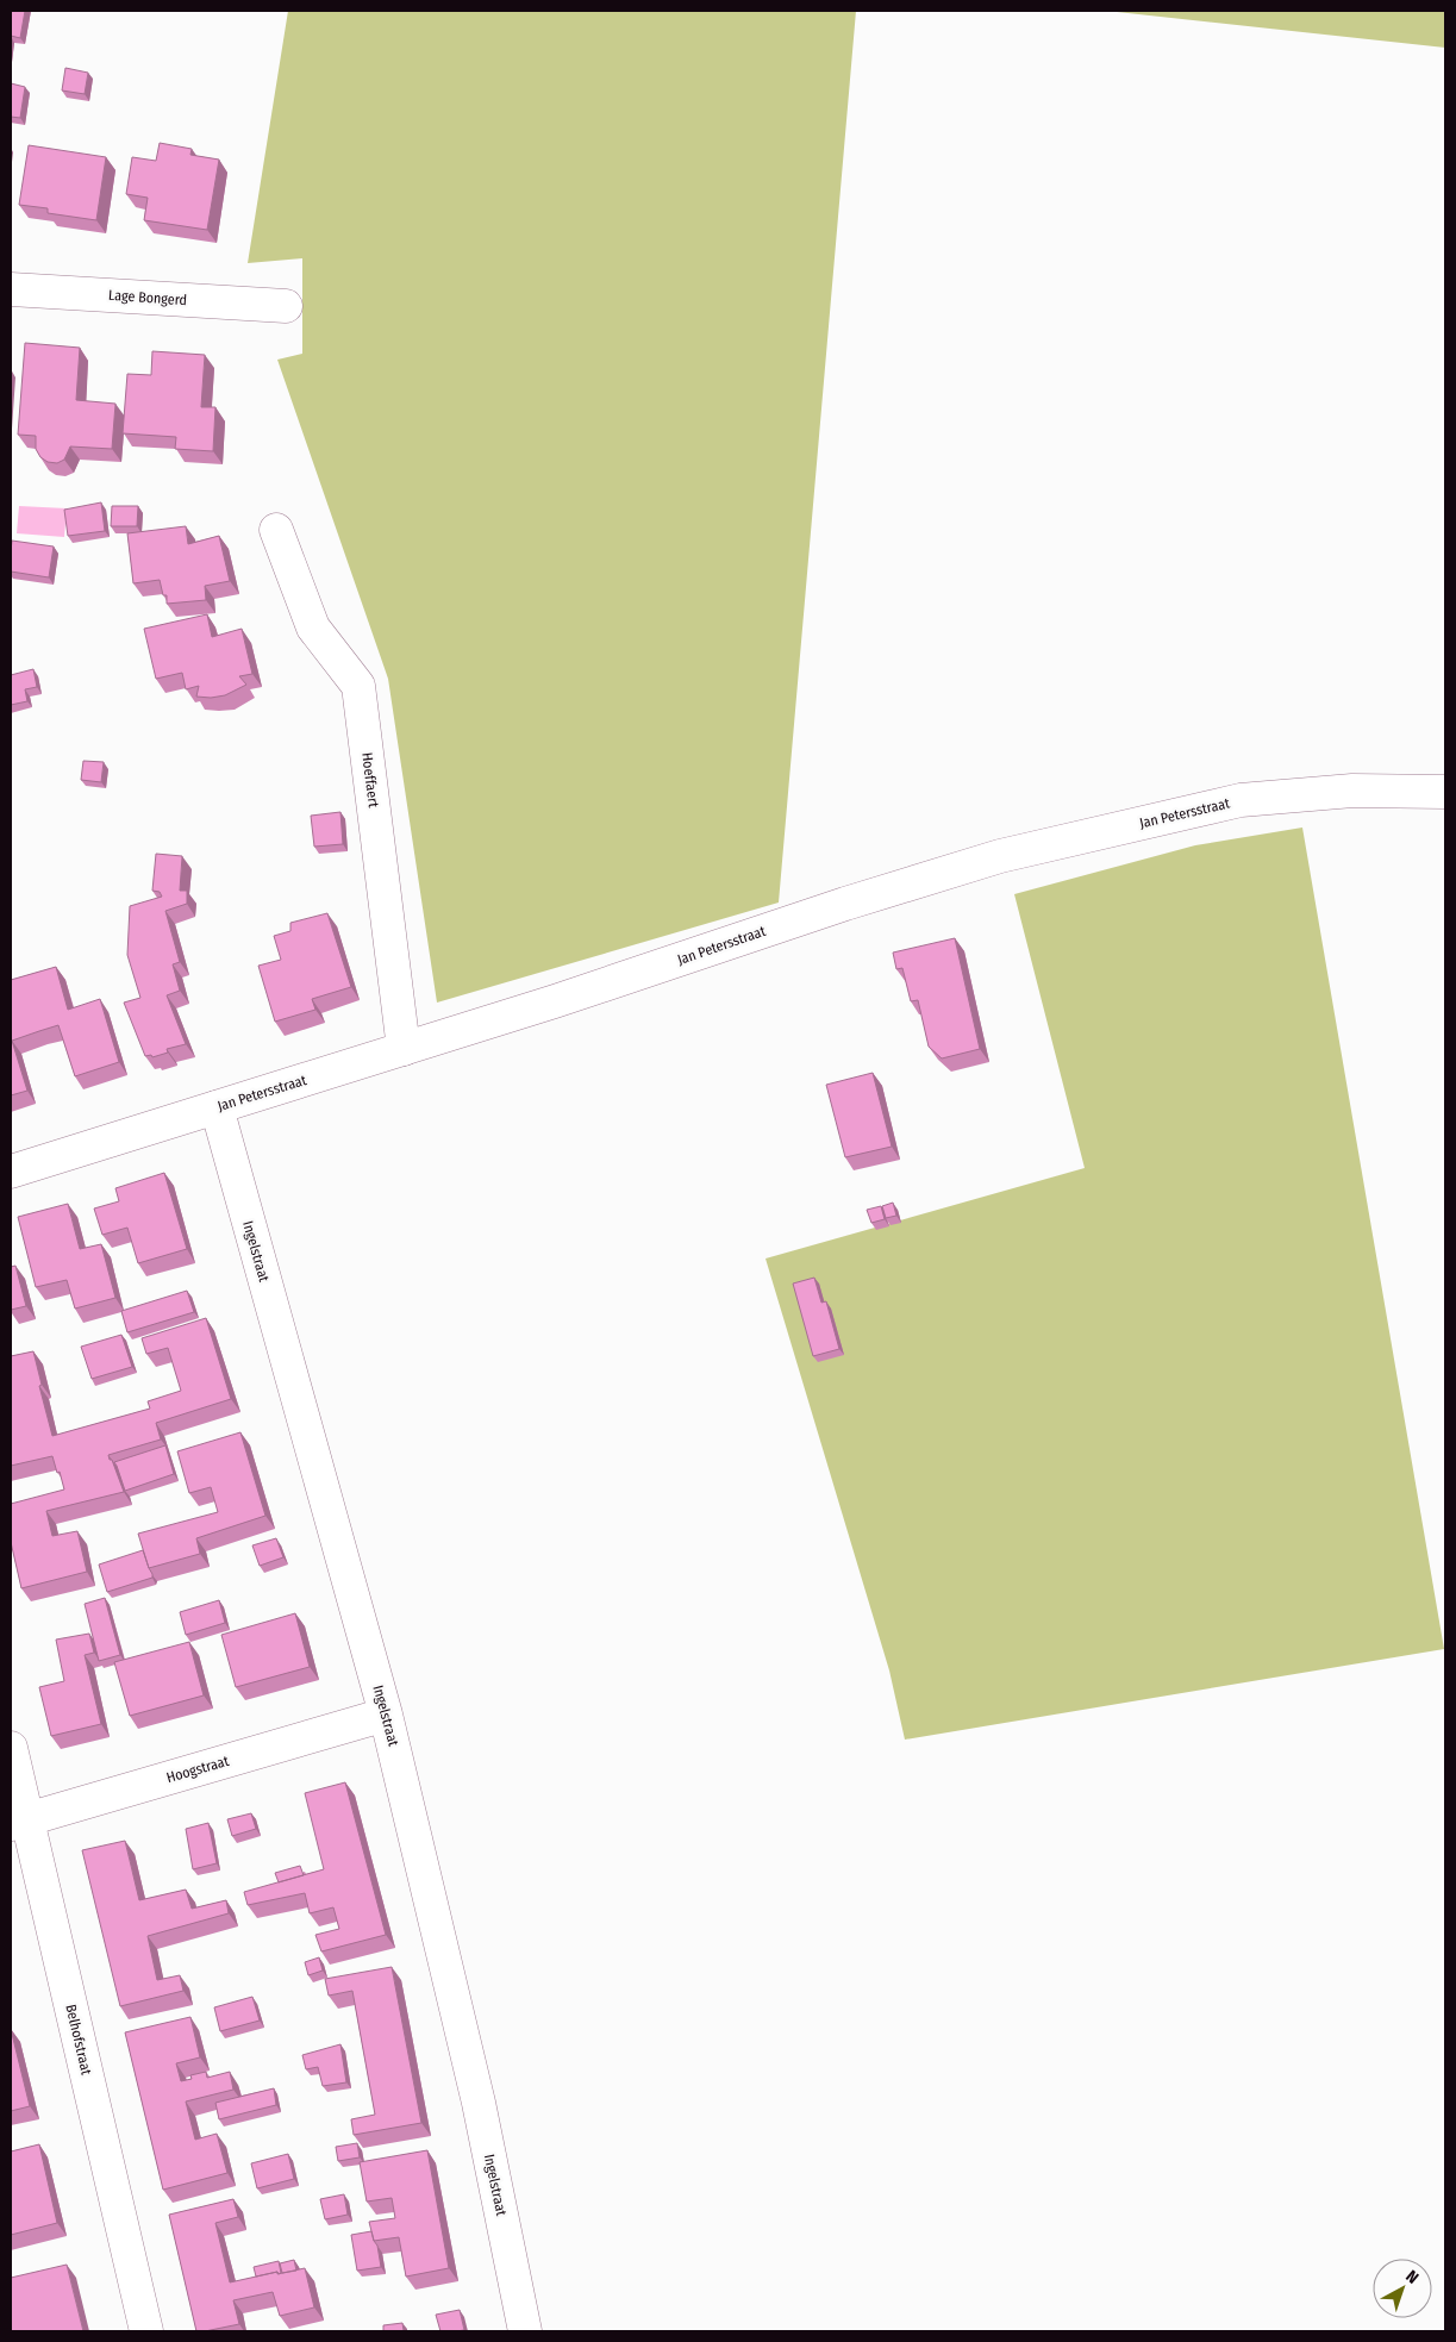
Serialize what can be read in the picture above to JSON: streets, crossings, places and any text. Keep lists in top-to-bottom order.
{
  "streets": {
    "street": [
      "Lage Bongerd",
      "Hoeffaert",
      "Jan Petersstraat",
      "Ingelstraat",
      "Hoogstraat",
      "Belhofstraat"
    ]
  },
  "crossings": [
    ["Hoeffaert", "Jan Petersstraat"],
    ["Jan Petersstraat", "Ingelstraat"],
    ["Ingelstraat", "Hoogstraat"],
    ["Hoogstraat", "Belhofstraat"]
  ],
  "north": "top right"
}
